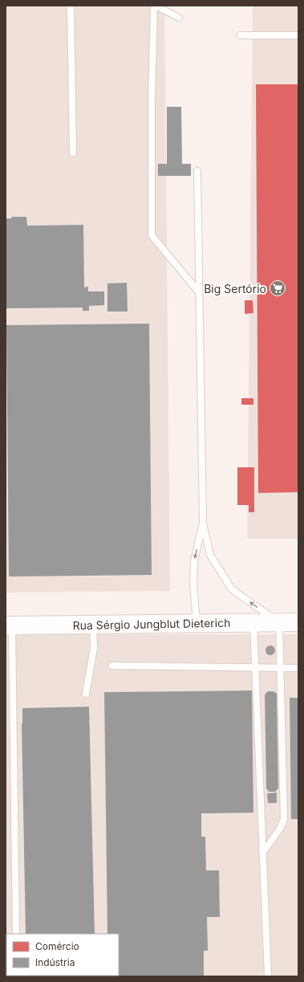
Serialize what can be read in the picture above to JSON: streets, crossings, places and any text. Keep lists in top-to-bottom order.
{
  "streets": {
    "street": ["Rua Sérgio Jungblut Dieterich"]
  },
  "places": {
    "supermarket": ["Big Sertório"]
  },
  "legend": ["Comércio", "Indústria"]
}
